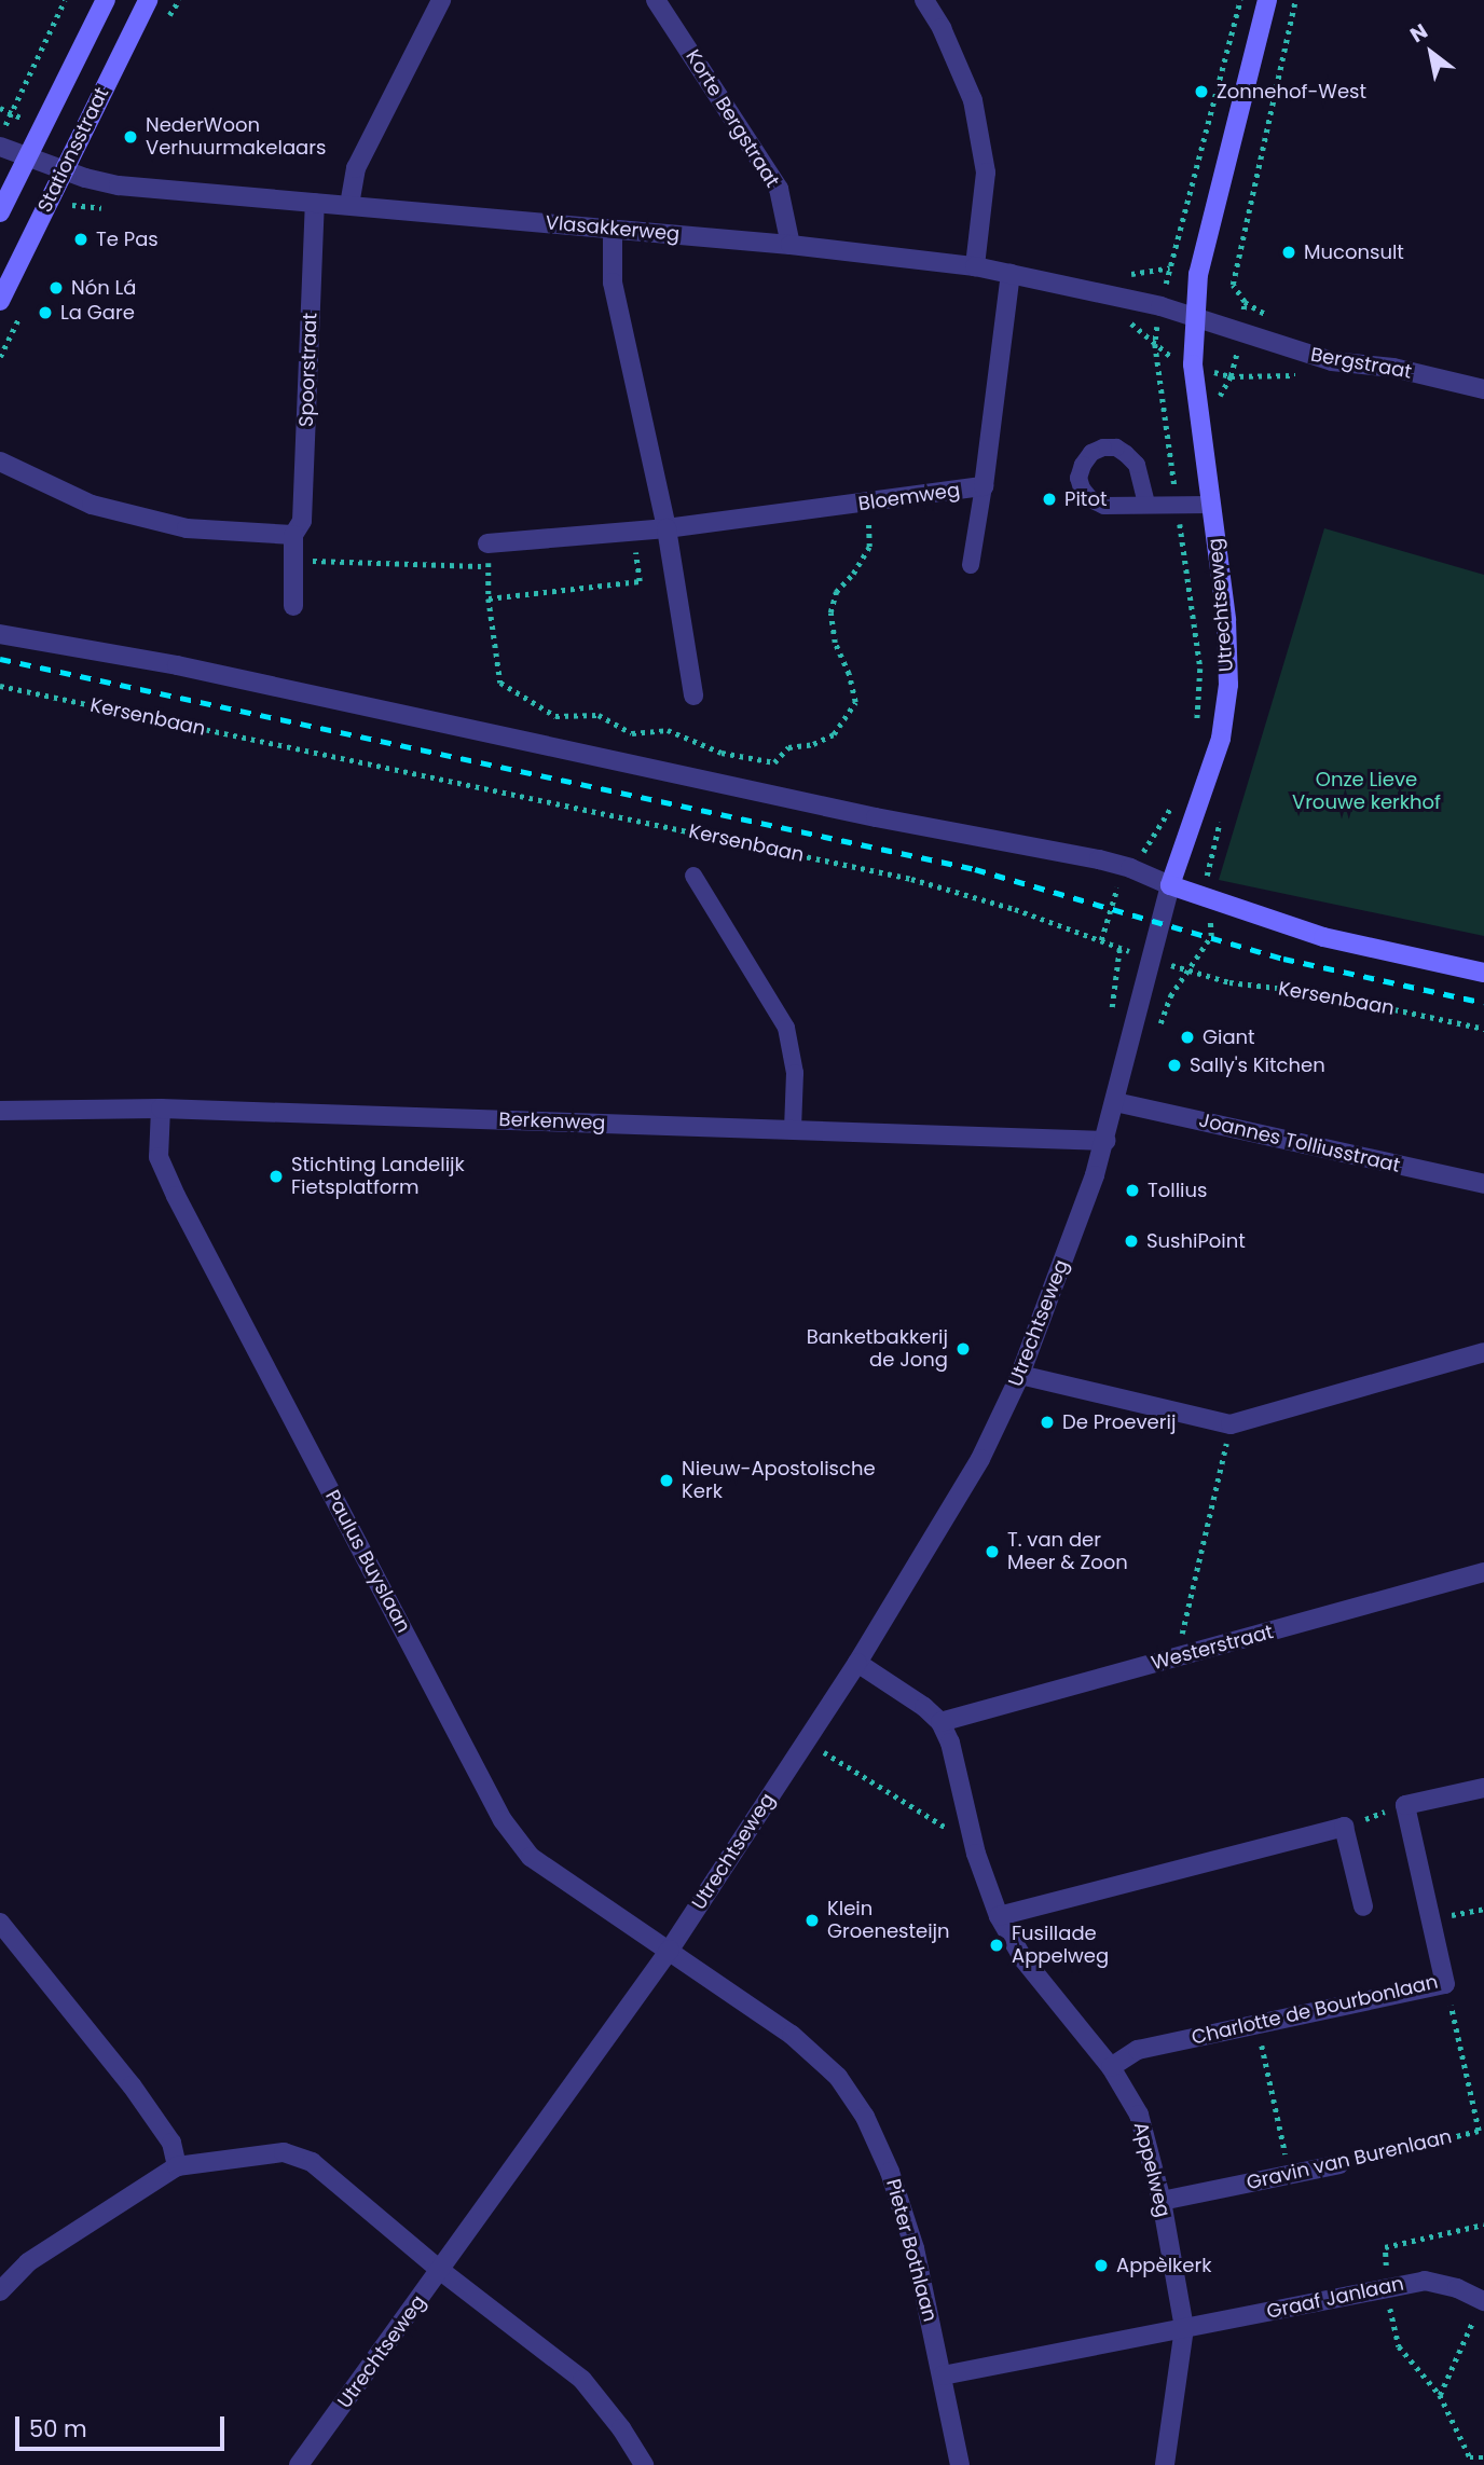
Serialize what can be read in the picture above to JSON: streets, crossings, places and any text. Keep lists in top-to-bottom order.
{
  "streets": {
    "main road": ["Stationsstraat", "Utrechtseweg"],
    "street": [
      "Korte Bergstraat",
      "Vlasakkerweg",
      "Bergstraat",
      "Spoorstraat",
      "Bloemweg",
      "Berkenweg",
      "Joannes Tolliusstraat",
      "Paulus Buyslaan",
      "Westerstraat",
      "Charlotte de Bourbonlaan",
      "Gravin van Burenlaan",
      "Appelweg",
      "Pieter Bothlaan",
      "Graaf Janlaan"
    ],
    "path": ["Kersenbaan"]
  },
  "crossings": [
    ["Korte Bergstraat", "Vlasakkerweg"],
    ["Stationsstraat", "Vlasakkerweg"],
    ["Vlasakkerweg", "Bergstraat"],
    ["Vlasakkerweg", "Spoorstraat"],
    ["Vlasakkerweg", "Bloemweg"],
    ["Vlasakkerweg", "Utrechtseweg"],
    ["Bergstraat", "Utrechtseweg"],
    ["Utrechtseweg", "Kersenbaan"],
    ["Utrechtseweg", "Berkenweg"],
    ["Utrechtseweg", "Joannes Tolliusstraat"],
    ["Utrechtseweg", "Paulus Buyslaan"],
    ["Utrechtseweg", "Pieter Bothlaan"],
    ["Berkenweg", "Paulus Buyslaan"],
    ["Paulus Buyslaan", "Pieter Bothlaan"],
    ["Westerstraat", "Appelweg"],
    ["Charlotte de Bourbonlaan", "Gravin van Burenlaan"],
    ["Charlotte de Bourbonlaan", "Appelweg"],
    ["Gravin van Burenlaan", "Appelweg"],
    ["Appelweg", "Graaf Janlaan"],
    ["Pieter Bothlaan", "Graaf Janlaan"]
  ],
  "parks": ["Onze Lieve Vrouwe kerkhof"],
  "places": [
    "Zonnehof-West",
    "NederWoon Verhuurmakelaars",
    "Te Pas",
    "Muconsult",
    "Nón Lá",
    "La Gare",
    "Pitot",
    "Giant",
    "Sally's Kitchen",
    "Stichting Landelijk Fietsplatform",
    "Tollius",
    "SushiPoint",
    "Banketbakkerij de Jong",
    "De Proeverij",
    "Nieuw-Apostolische Kerk",
    "T. van der Meer & Zoon",
    "Klein Groenesteijn",
    "Fusillade Appelweg",
    "Appèlkerk"
  ],
  "scale_bar": "50 m",
  "north": "top left"
}
